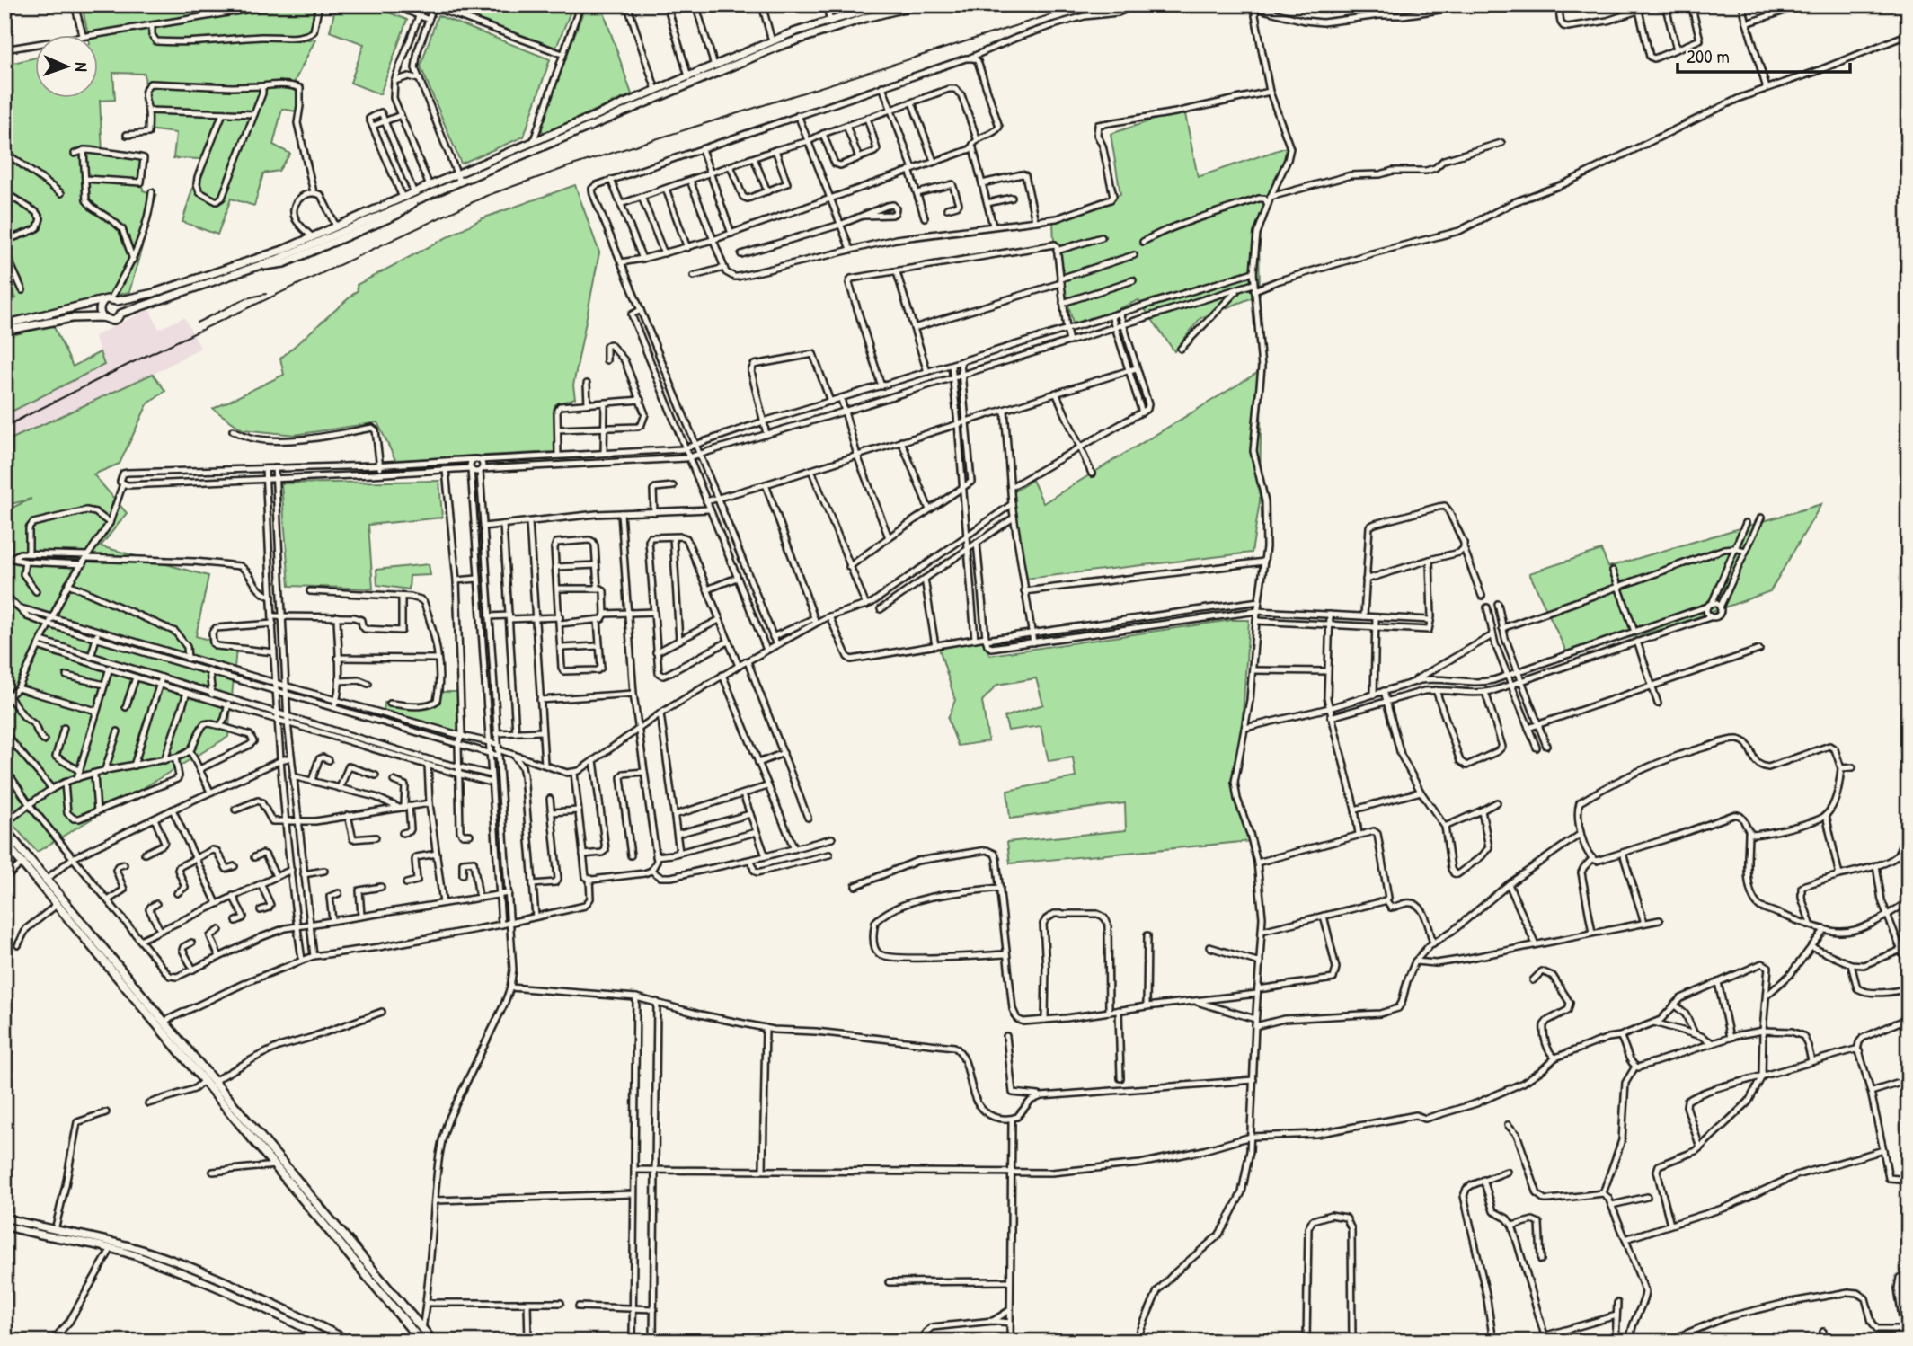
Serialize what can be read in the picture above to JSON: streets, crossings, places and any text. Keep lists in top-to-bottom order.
{
  "scale_bar": "200 m",
  "north": "right"
}
